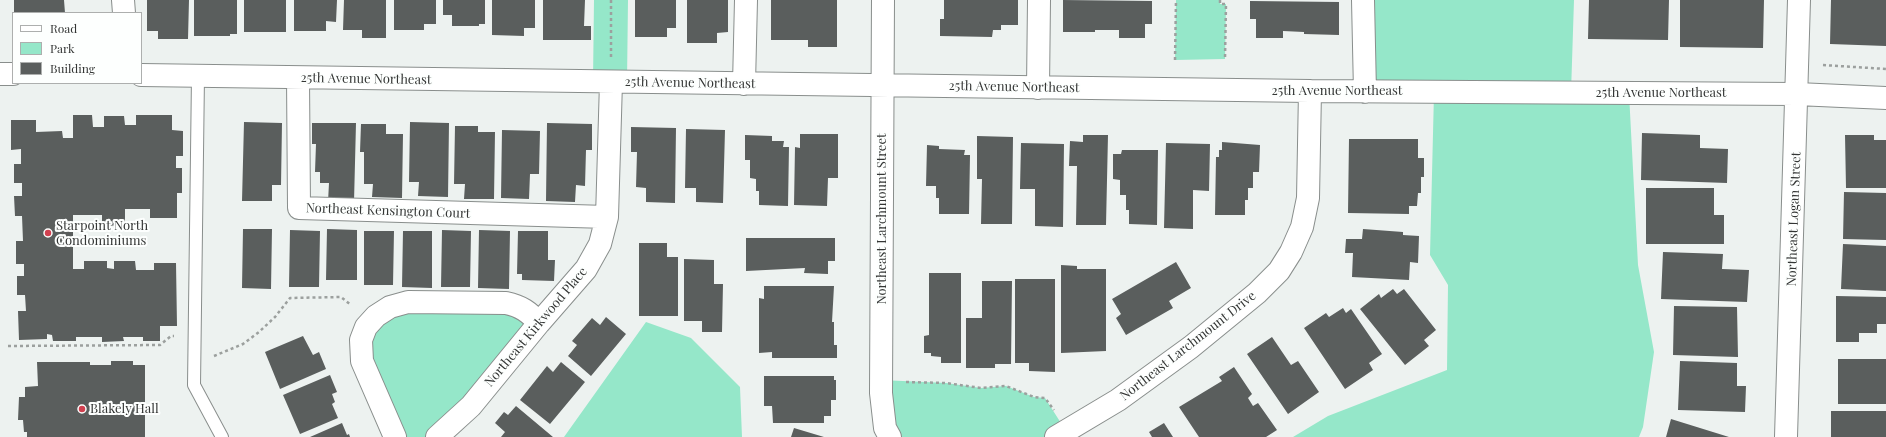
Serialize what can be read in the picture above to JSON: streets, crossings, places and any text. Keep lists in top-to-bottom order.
{
  "streets": {
    "street": [
      "25th Avenue Northeast",
      "Northeast Kensington Court",
      "Northeast Larchmount Street",
      "Northeast Logan Street",
      "Northeast Kirkwood Place",
      "Northeast Larchmount Drive"
    ]
  },
  "crossings": [
    ["25th Avenue Northeast", "Northeast Kensington Court"],
    ["25th Avenue Northeast", "Northeast Larchmount Street"],
    ["25th Avenue Northeast", "Northeast Logan Street"],
    ["25th Avenue Northeast", "Northeast Kirkwood Place"],
    ["25th Avenue Northeast", "Northeast Larchmount Drive"],
    ["Northeast Kensington Court", "Northeast Kirkwood Place"]
  ],
  "places": ["Starpoint North Condominiums", "Blakely Hall"],
  "legend": ["Road", "Park", "Building"]
}
